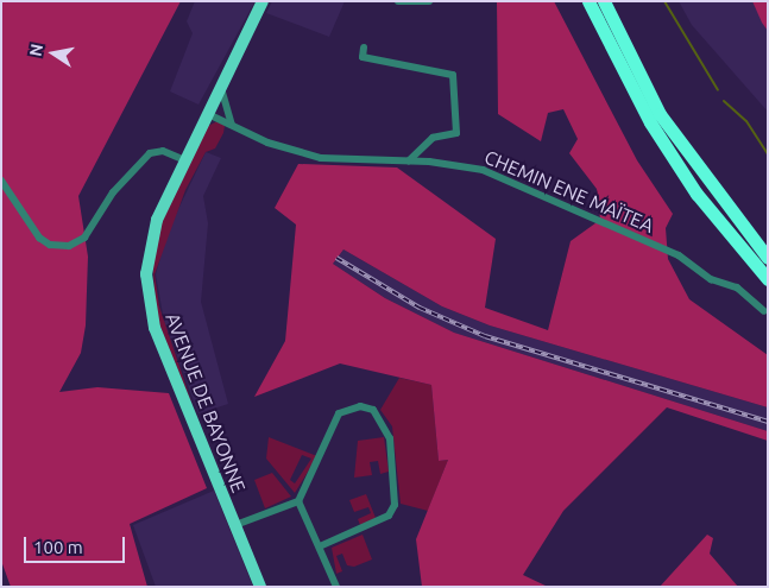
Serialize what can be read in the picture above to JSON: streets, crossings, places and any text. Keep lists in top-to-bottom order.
{
  "streets": {
    "main road": ["AVENUE DE BAYONNE"],
    "street": ["CHEMIN ENE MAÏTEA"]
  },
  "crossings": [
    ["CHEMIN ENE MAÏTEA", "AVENUE DE BAYONNE"]
  ],
  "scale_bar": "100 m",
  "north": "left"
}
